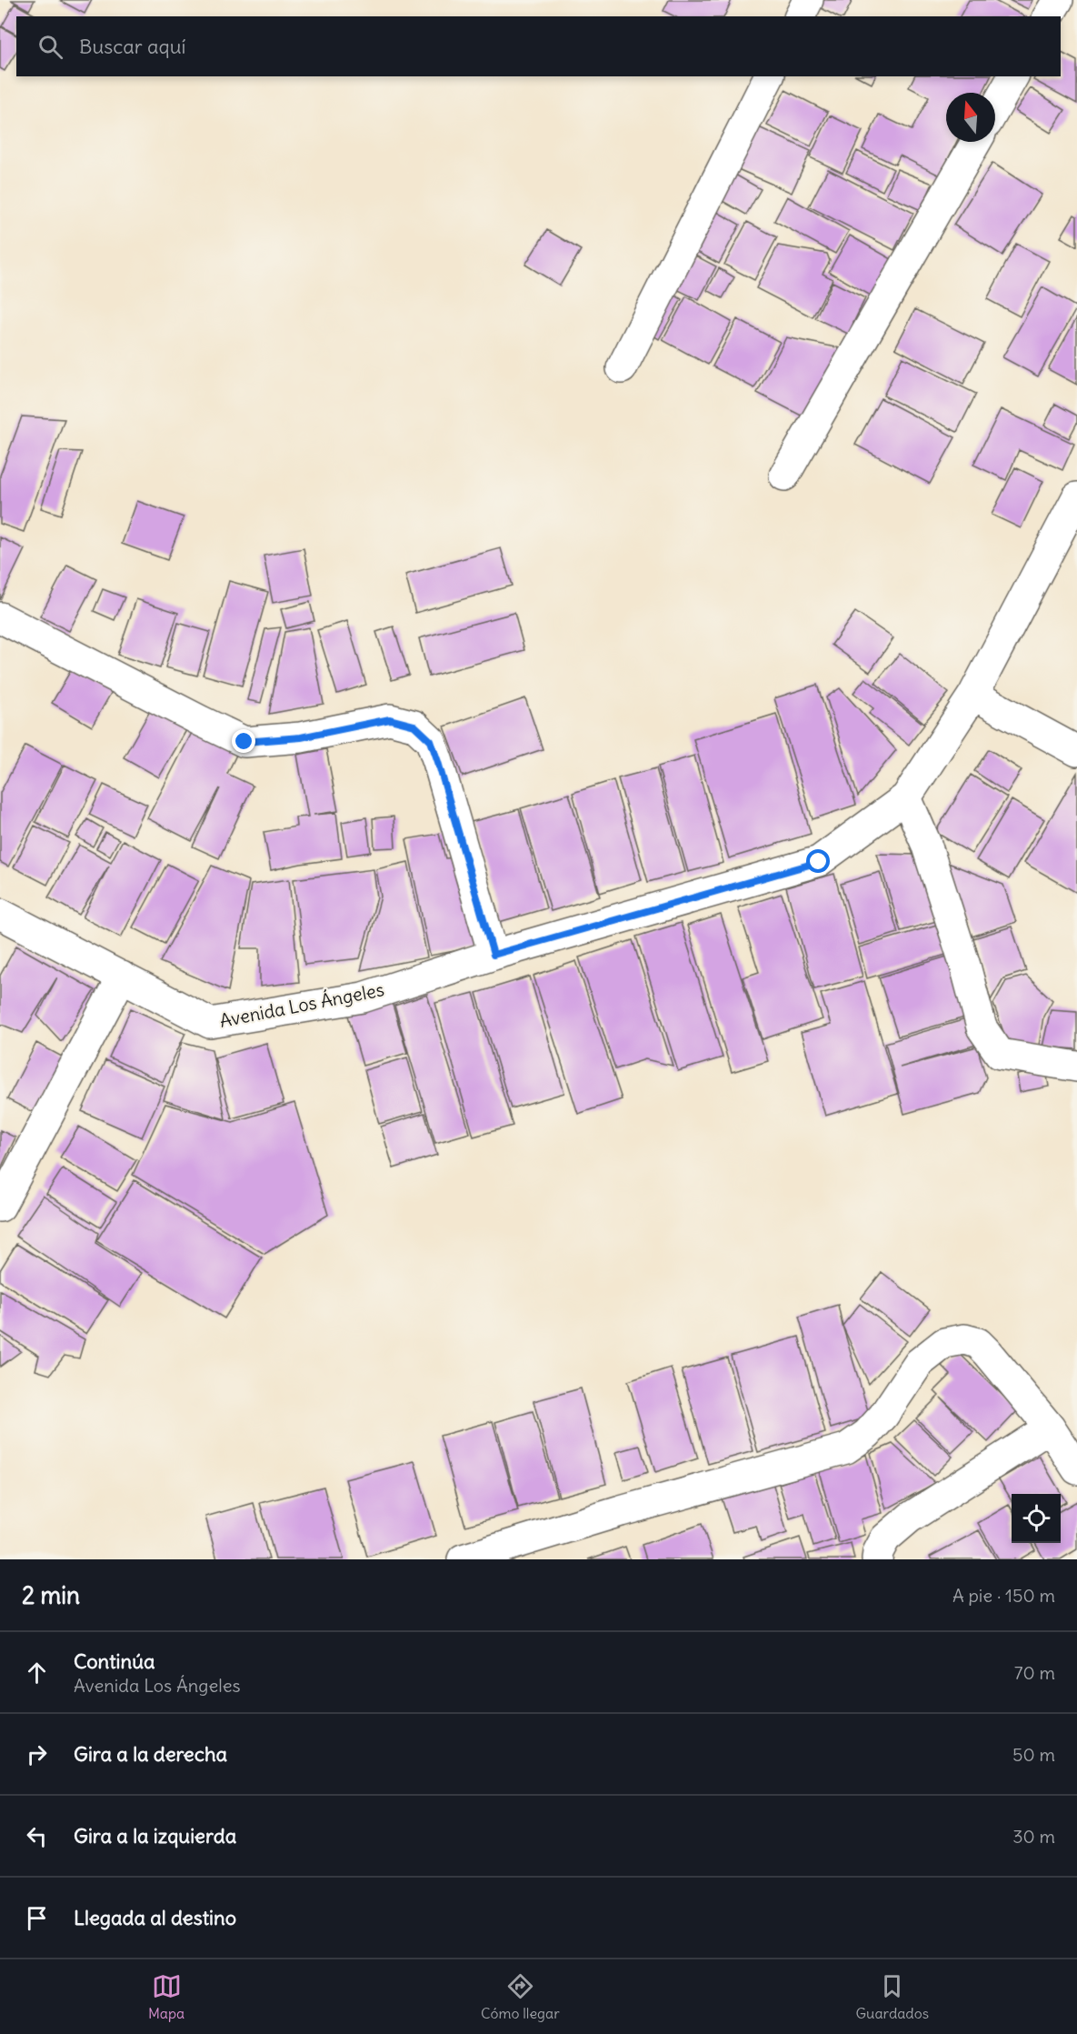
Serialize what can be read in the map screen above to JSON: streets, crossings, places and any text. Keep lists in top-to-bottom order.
{
  "streets": {
    "street": ["Avenida Los Ángeles"]
  },
  "north": "top",
  "page": {
    "search": "Buscar aquí",
    "heading": ["2 min", "A pie · 150 m"],
    "list": [
      ["Continúa", "Avenida Los Ángeles", "70 m"],
      ["Gira a la derecha", "50 m"],
      ["Gira a la izquierda", "30 m"],
      "Llegada al destino"
    ],
    "nav": ["Mapa", "Cómo llegar", "Guardados"]
  }
}
